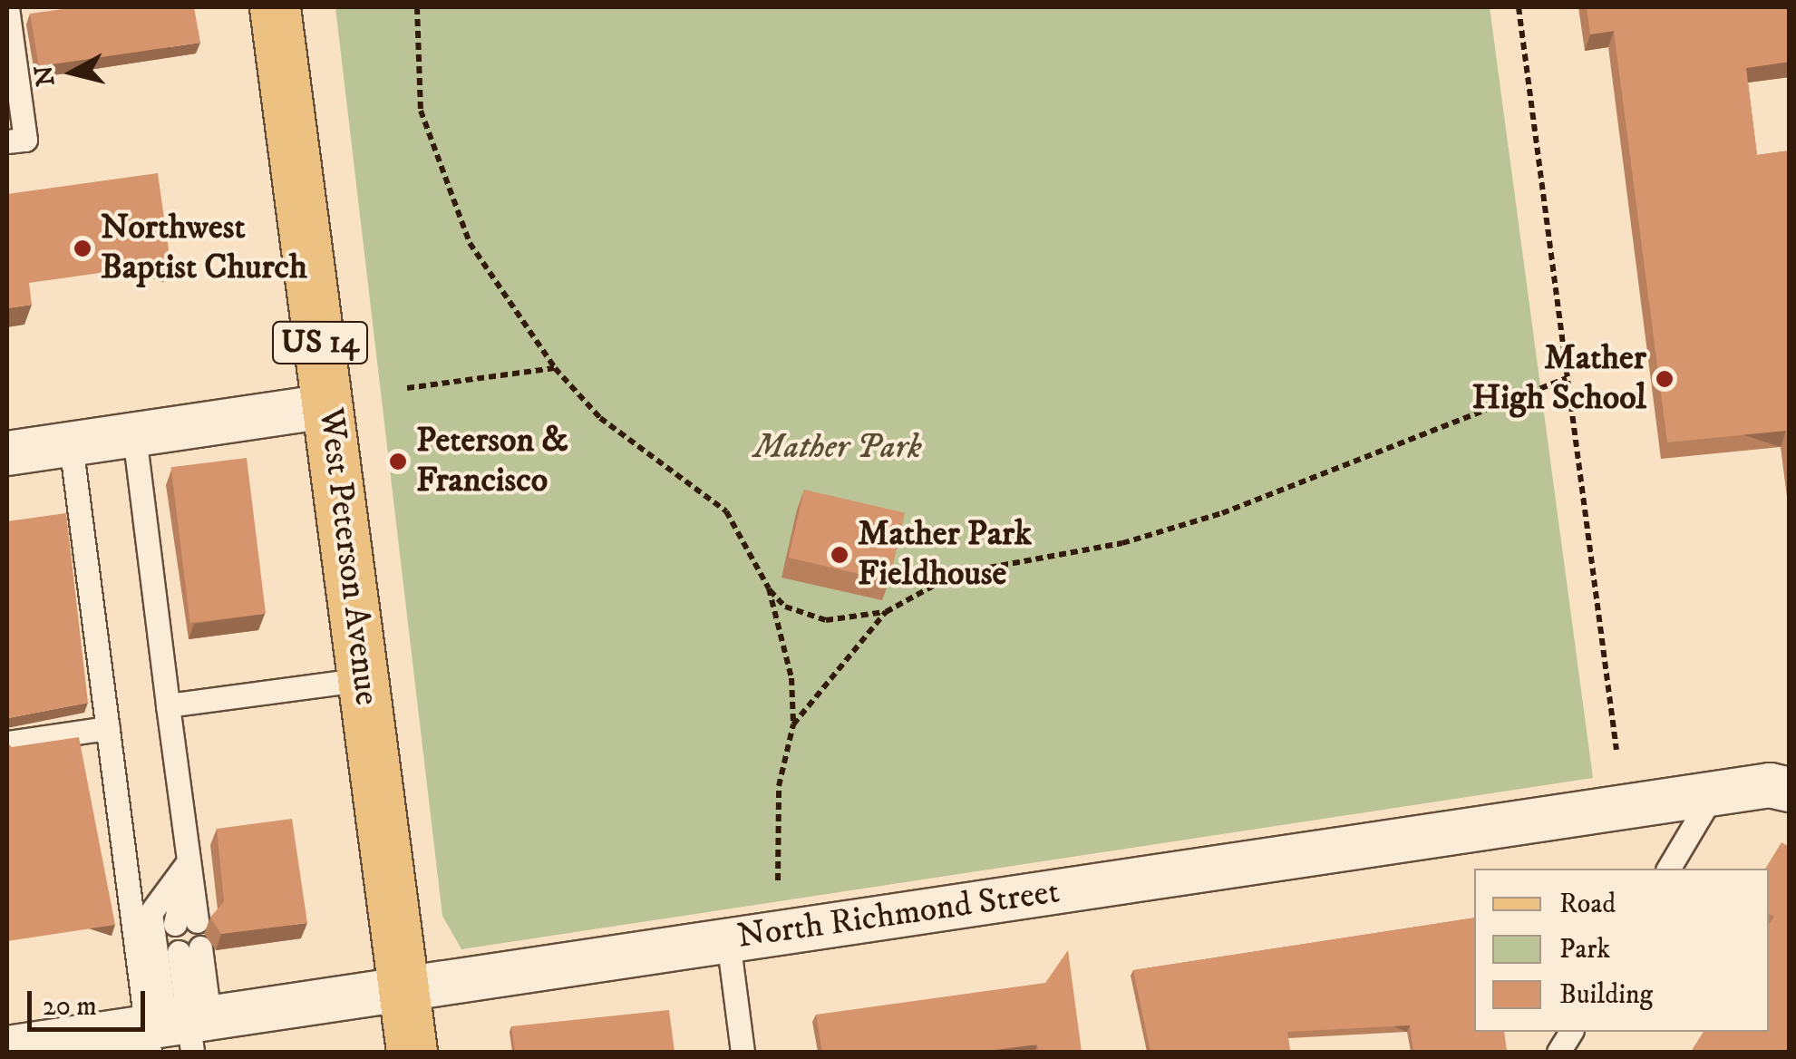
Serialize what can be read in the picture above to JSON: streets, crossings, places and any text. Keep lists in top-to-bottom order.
{
  "streets": {
    "main road": ["US 14", "West Peterson Avenue"],
    "street": ["North Richmond Street"]
  },
  "crossings": [
    ["West Peterson Avenue", "North Richmond Street"]
  ],
  "parks": ["Mather Park"],
  "places": [
    "Northwest Baptist Church",
    "Mather High School",
    "Peterson & Francisco",
    "Mather Park Fieldhouse"
  ],
  "legend": ["Road", "Park", "Building"],
  "scale_bar": "20 m",
  "north": "left"
}
